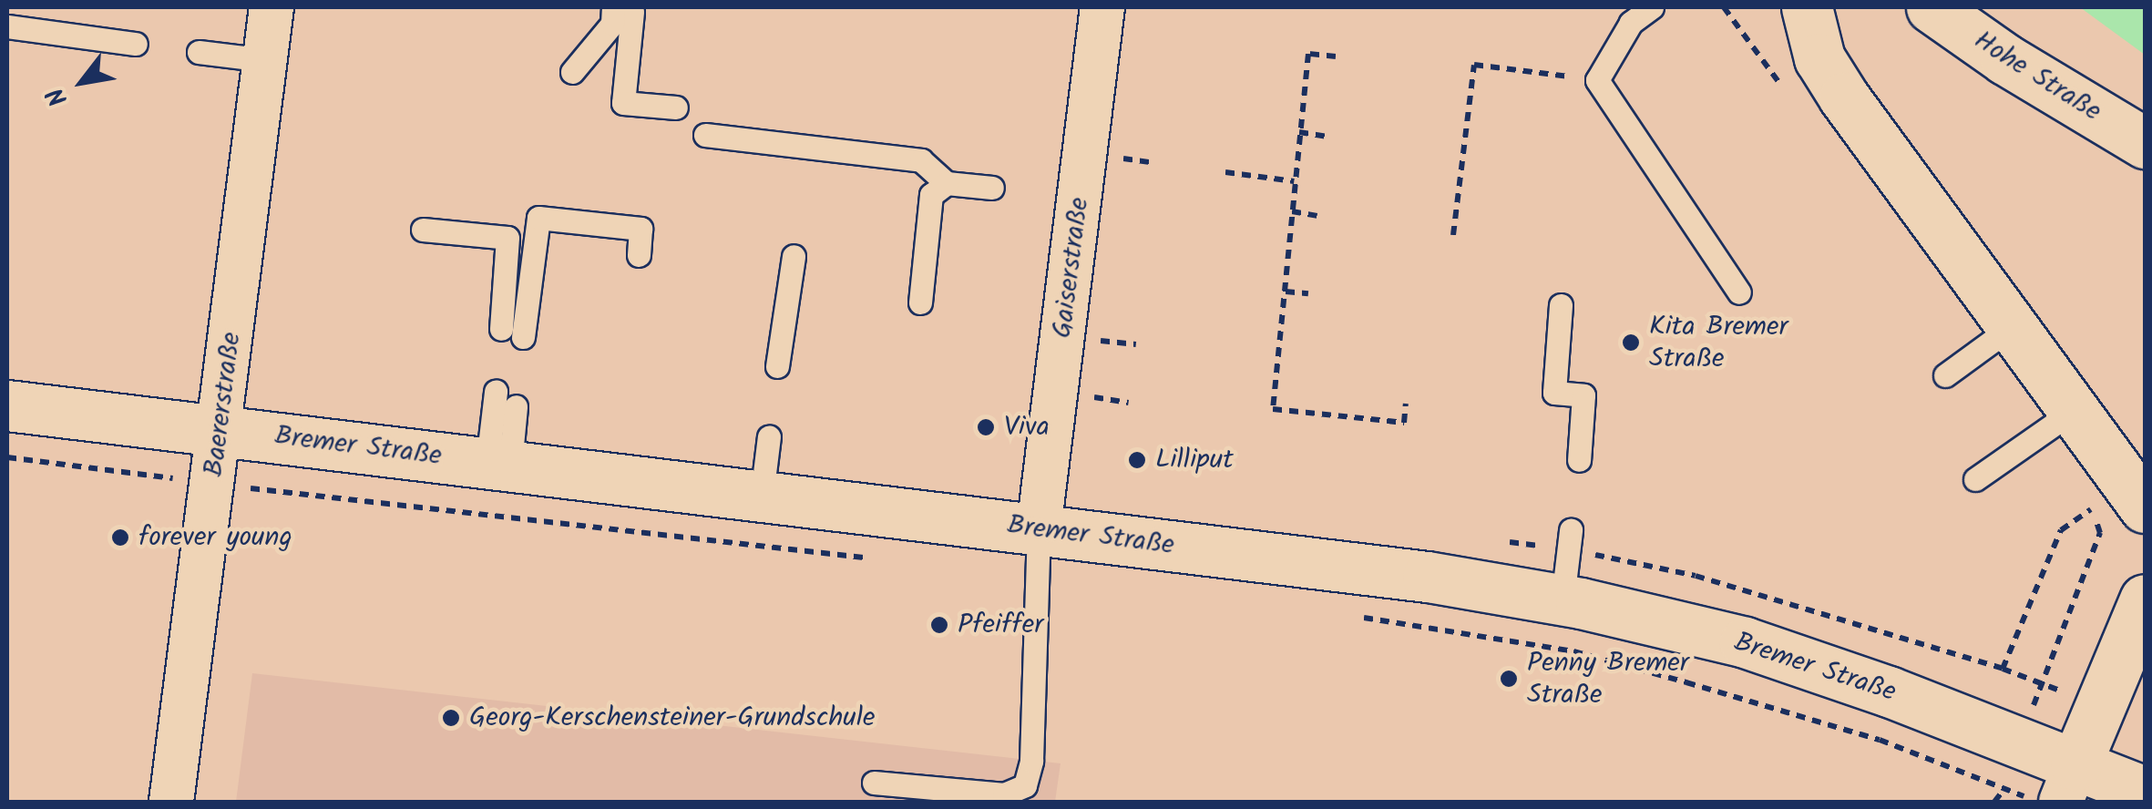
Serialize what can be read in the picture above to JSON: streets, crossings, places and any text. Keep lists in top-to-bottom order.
{
  "streets": {
    "main road": ["Hohe Straße", "Bremer Straße"],
    "street": ["Gaiserstraße", "Baererstraße"]
  },
  "crossings": [
    ["Gaiserstraße", "Bremer Straße"],
    ["Baererstraße", "Bremer Straße"]
  ],
  "places": [
    "Kita Bremer Straße",
    "Viva",
    "Lilliput",
    "forever young",
    "Pfeiffer",
    "Penny Bremer Straße",
    "Georg-Kerschensteiner-Grundschule"
  ],
  "north": "bottom left"
}
